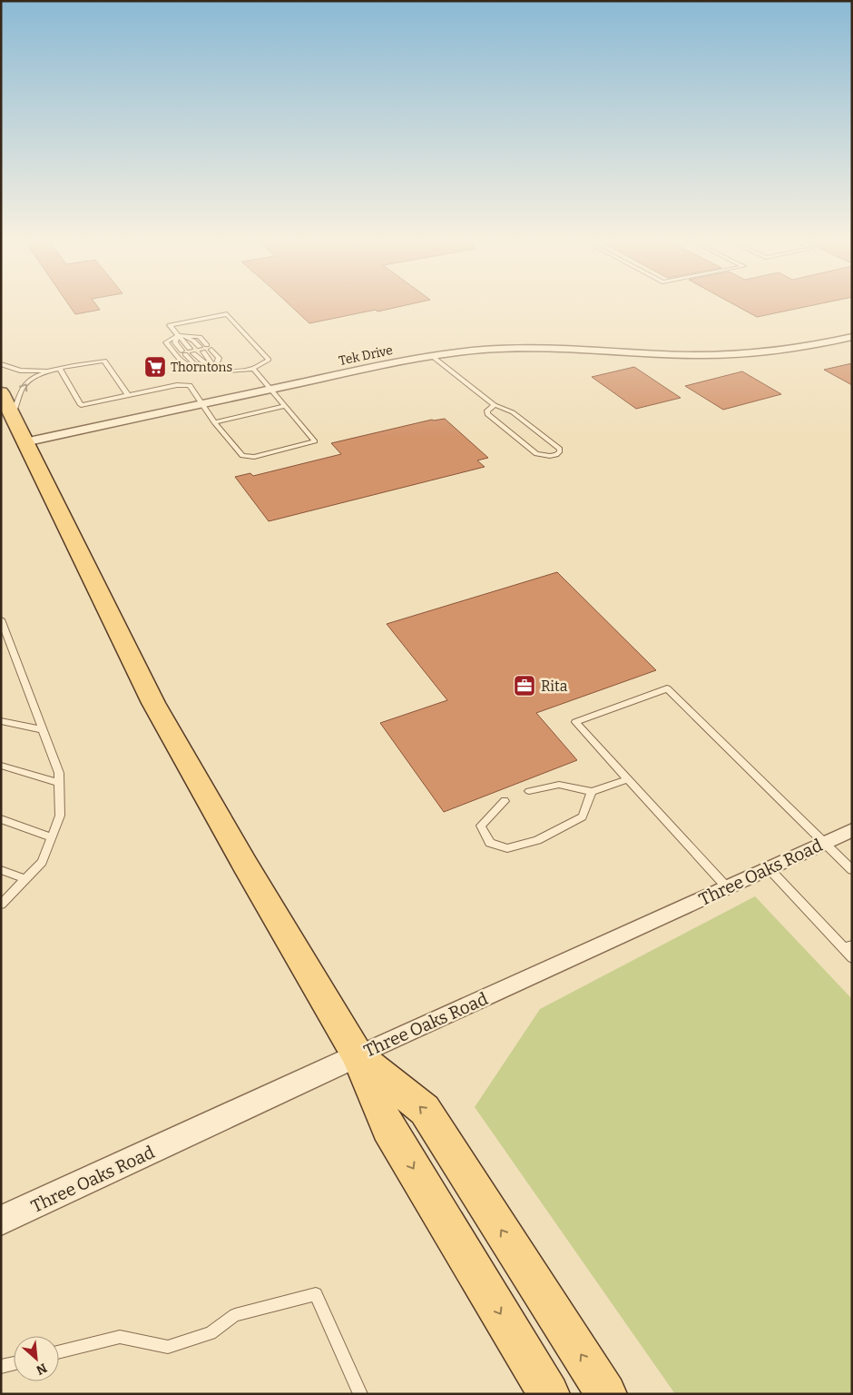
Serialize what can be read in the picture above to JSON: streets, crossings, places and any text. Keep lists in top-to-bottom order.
{
  "streets": {
    "street": ["Tek Drive", "Three Oaks Road"]
  },
  "places": {
    "supermarket": ["Thorntons"],
    "office": ["Rita"]
  },
  "north": "bottom right"
}
